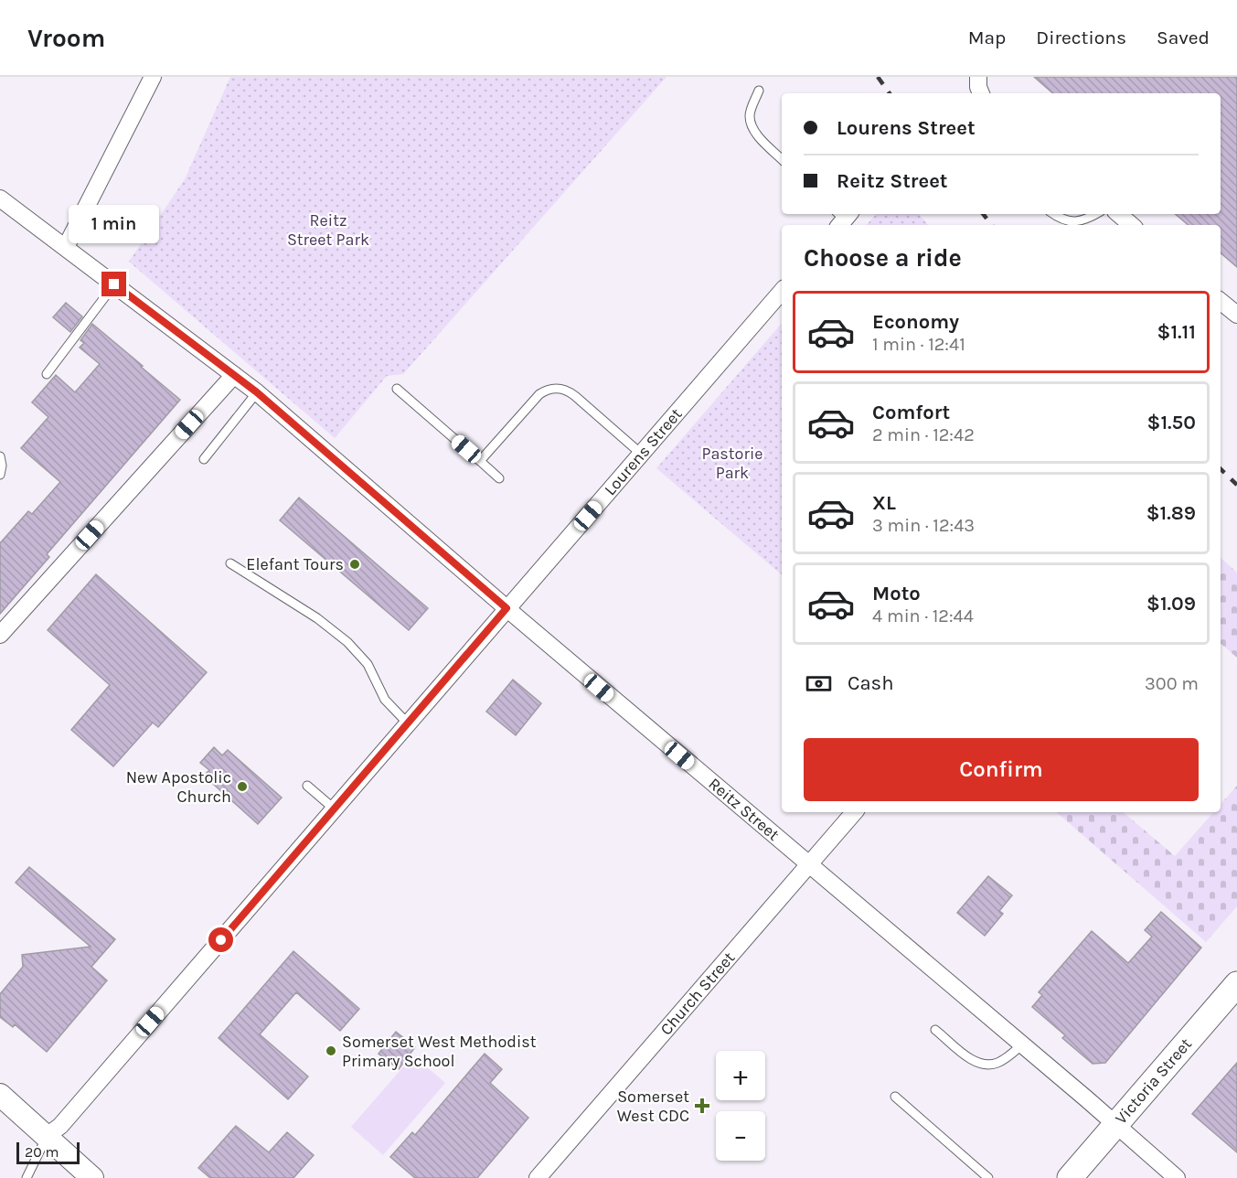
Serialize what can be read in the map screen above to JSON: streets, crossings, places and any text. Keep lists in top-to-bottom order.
{
  "streets": {
    "main road": ["Victoria Street"],
    "street": ["Lourens Street", "Reitz Street", "Church Street"]
  },
  "crossings": [
    ["Lourens Street", "Reitz Street"],
    ["Reitz Street", "Church Street"],
    ["Reitz Street", "Victoria Street"]
  ],
  "parks": ["Reitz Street Park", "Pastorie Park"],
  "places": {
    "other": ["Elefant Tours", "New Apostolic Church", "Somerset West Methodist Primary School"],
    "health": ["Somerset West CDC"]
  },
  "scale_bar": "20 m",
  "page": {
    "header": "Vroom",
    "nav": ["Map", "Directions", "Saved"],
    "banner": ["Lourens Street", "Reitz Street"],
    "bubble": "1 min",
    "heading": "Choose a ride",
    "list": [
      {
        "name": "Economy",
        "note": "1 min · 12:41",
        "value": "$1.11"
      },
      {
        "name": "Comfort",
        "note": "2 min · 12:42",
        "value": "$1.50"
      },
      {
        "name": "XL",
        "note": "3 min · 12:43",
        "value": "$1.89"
      },
      {
        "name": "Moto",
        "note": "4 min · 12:44",
        "value": "$1.09"
      }
    ],
    "pay": ["Cash", "300 m"],
    "buttons": "Confirm",
    "map_buttons": ["+", "−"],
    "scale": "20 m"
  }
}
